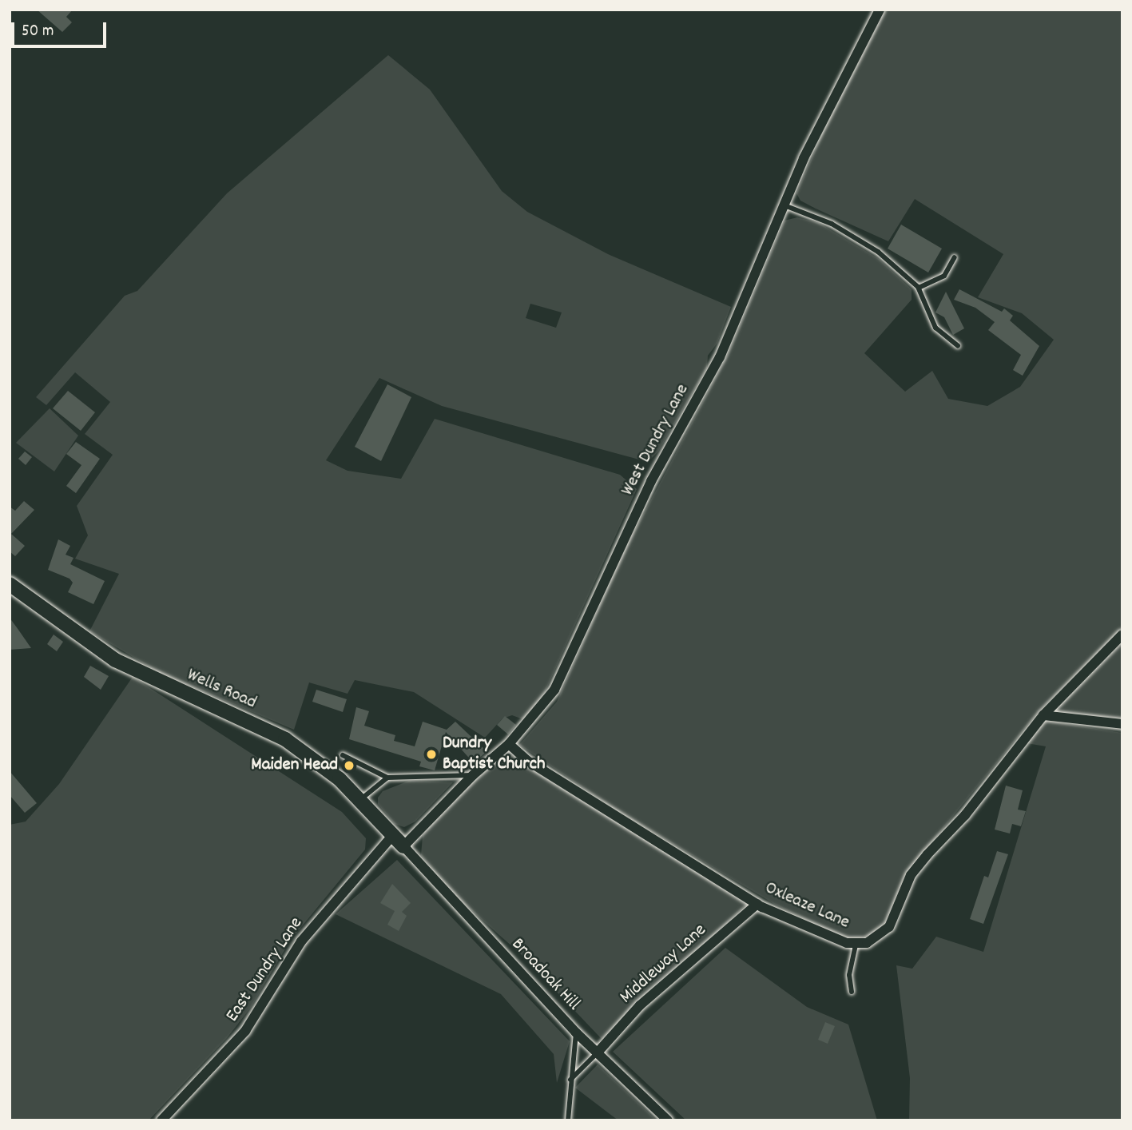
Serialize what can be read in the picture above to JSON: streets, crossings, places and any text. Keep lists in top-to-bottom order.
{
  "streets": {
    "street": [
      "West Dundry Lane",
      "Wells Road",
      "Oxleaze Lane",
      "Middleway Lane",
      "East Dundry Lane",
      "Broadoak Hill"
    ]
  },
  "crossings": [
    ["West Dundry Lane", "Wells Road"],
    ["West Dundry Lane", "Oxleaze Lane"],
    ["West Dundry Lane", "Broadoak Hill"],
    ["Wells Road", "East Dundry Lane"],
    ["Wells Road", "Broadoak Hill"],
    ["Oxleaze Lane", "Middleway Lane"],
    ["Middleway Lane", "Broadoak Hill"]
  ],
  "places": ["Dundry Baptist Church", "Maiden Head"],
  "scale_bar": "50 m"
}
